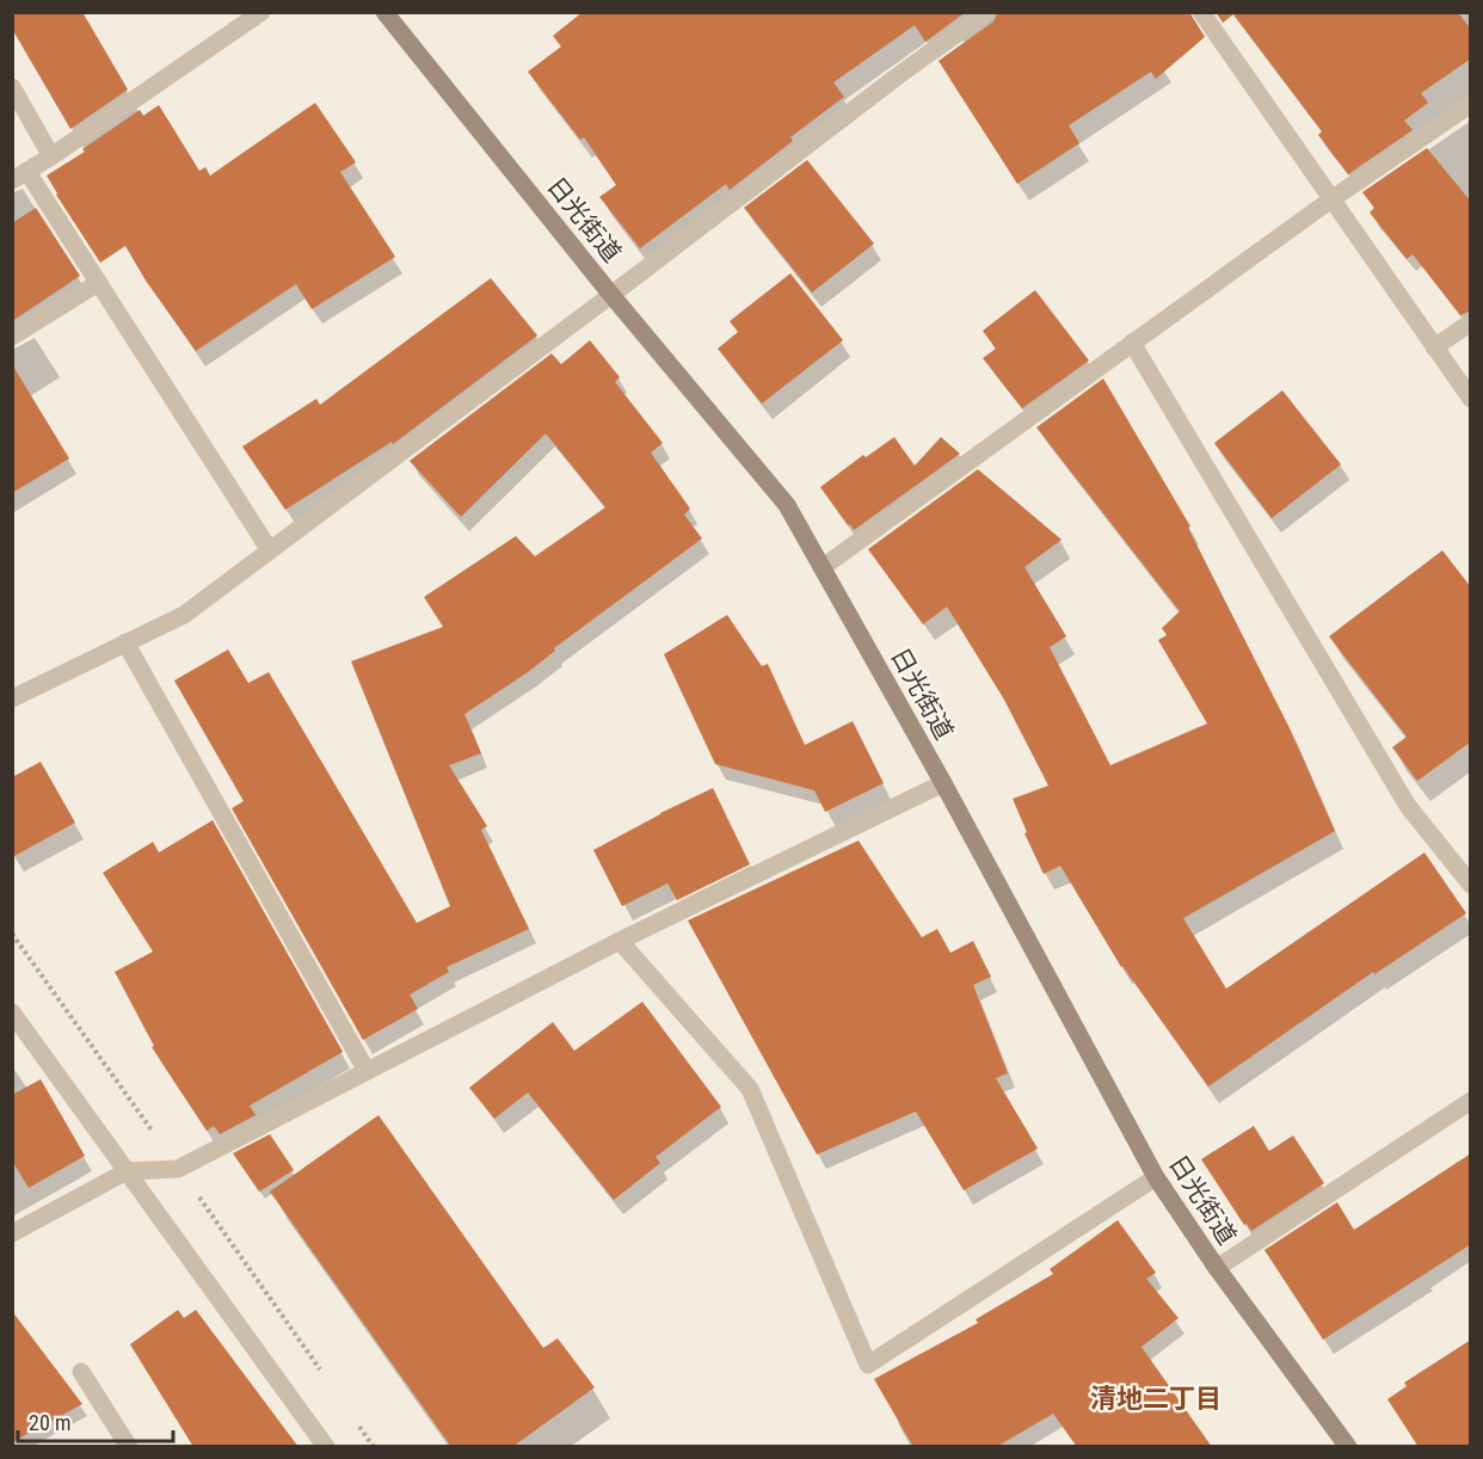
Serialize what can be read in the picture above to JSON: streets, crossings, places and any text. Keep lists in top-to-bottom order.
{
  "streets": {
    "main road": ["日光街道"]
  },
  "districts": ["清地二丁目"],
  "scale_bar": "20 m"
}
